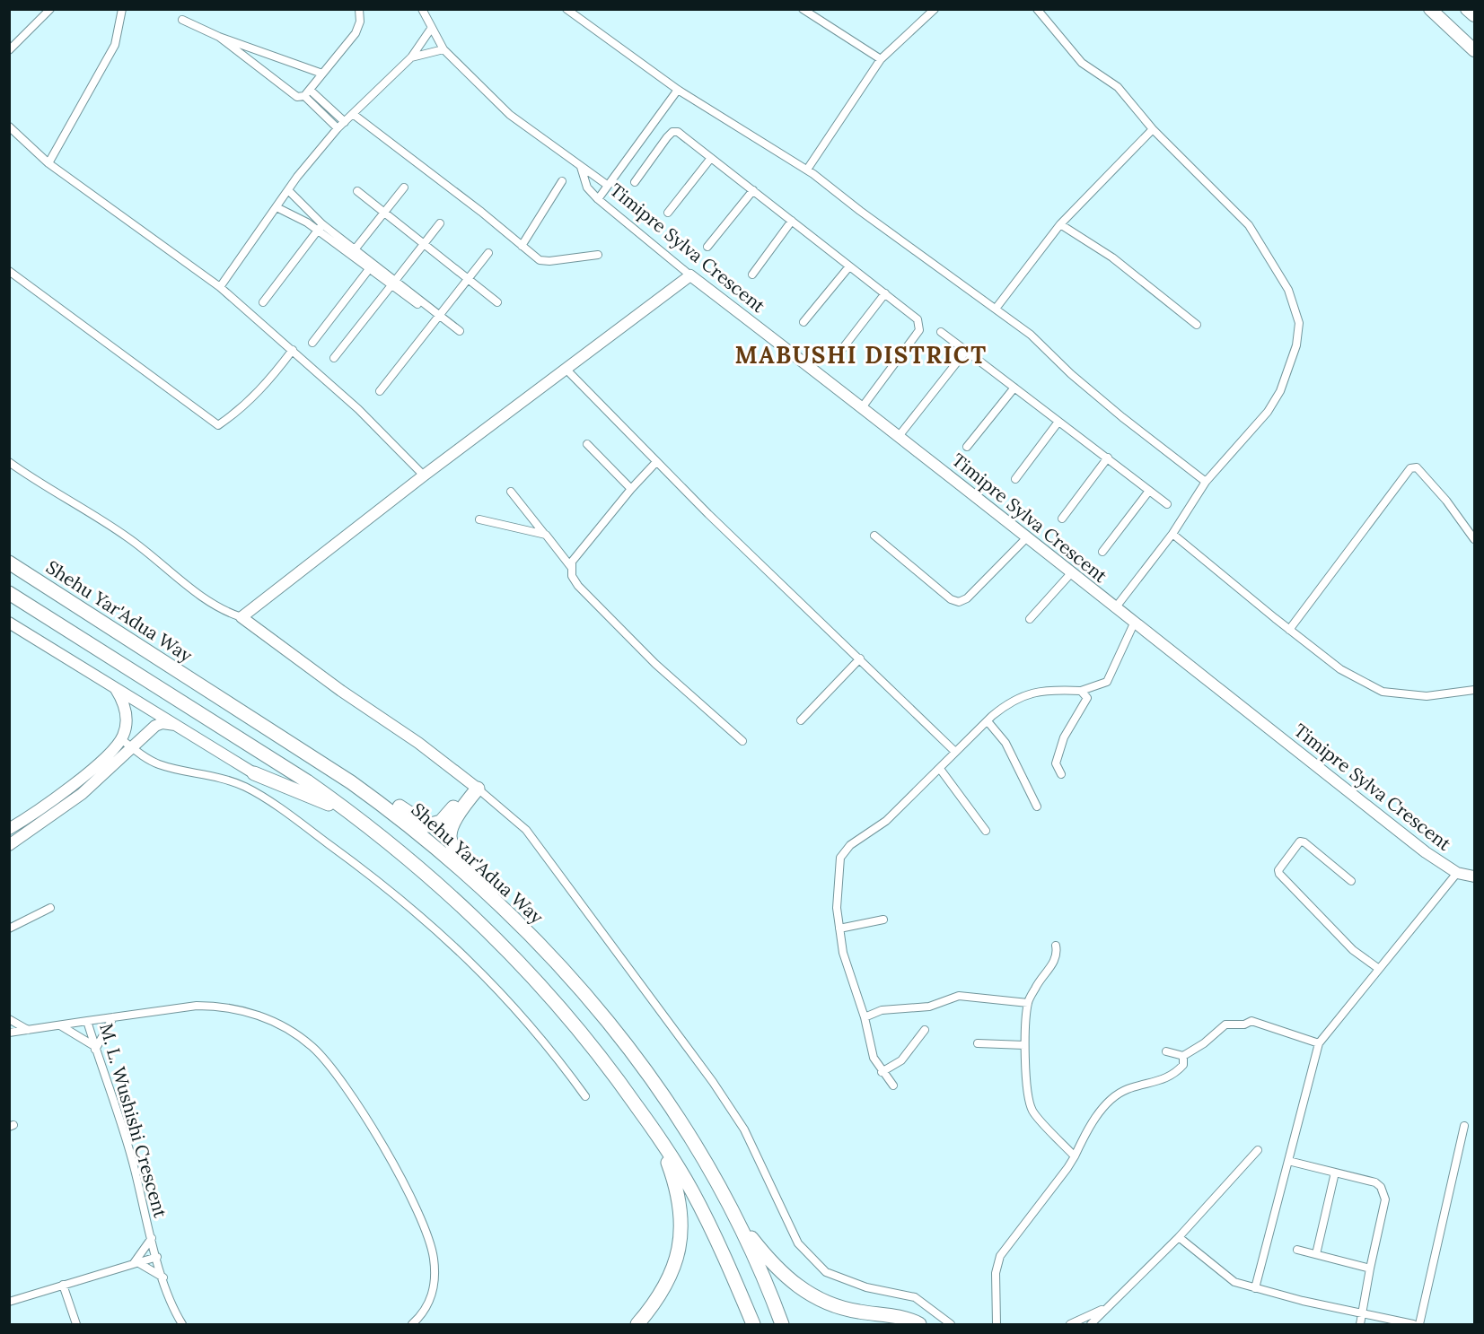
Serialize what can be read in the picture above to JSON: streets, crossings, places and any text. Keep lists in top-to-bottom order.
{
  "streets": {
    "highway": ["Shehu Yar'Adua Way"],
    "street": ["Timipre Sylva Crescent", "M. L. Wushishi Crescent"]
  },
  "districts": ["MABUSHI DISTRICT"]
}
